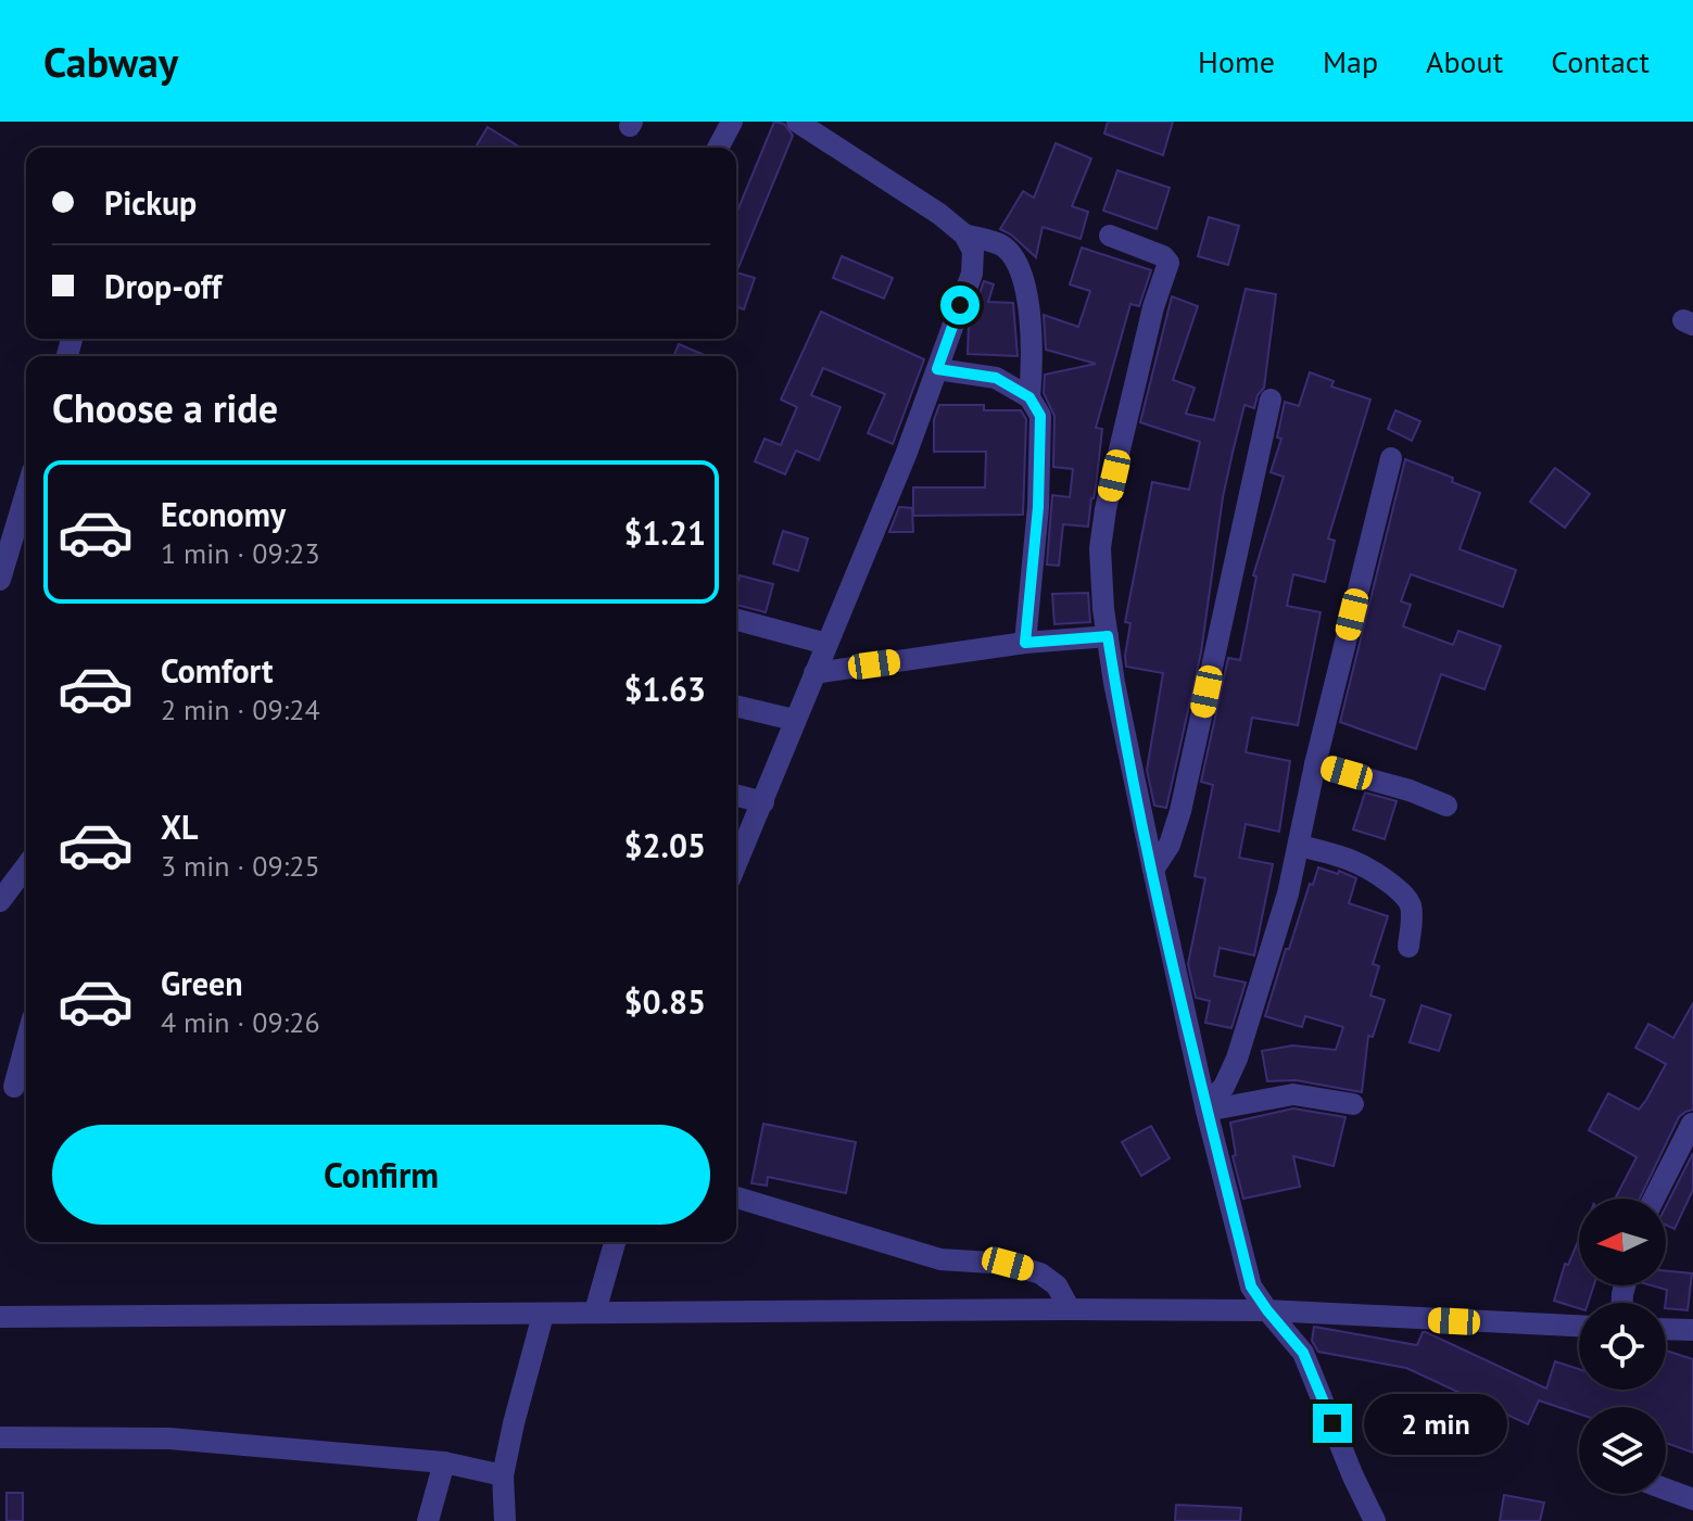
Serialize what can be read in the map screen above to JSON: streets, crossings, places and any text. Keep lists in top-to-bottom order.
{
  "north": "left",
  "page": {
    "header": "Cabway",
    "nav": [
      "Home",
      "Map",
      "About",
      "Contact"
    ],
    "banner": ["Pickup", "Drop-off"],
    "heading": "Choose a ride",
    "list": [
      {
        "name": "Economy",
        "note": "1 min · 09:23",
        "value": "$1.21"
      },
      {
        "name": "Comfort",
        "note": "2 min · 09:24",
        "value": "$1.63"
      },
      {
        "name": "XL",
        "note": "3 min · 09:25",
        "value": "$2.05"
      },
      {
        "name": "Green",
        "note": "4 min · 09:26",
        "value": "$0.85"
      }
    ],
    "buttons": "Confirm",
    "bubble": "2 min"
  }
}
